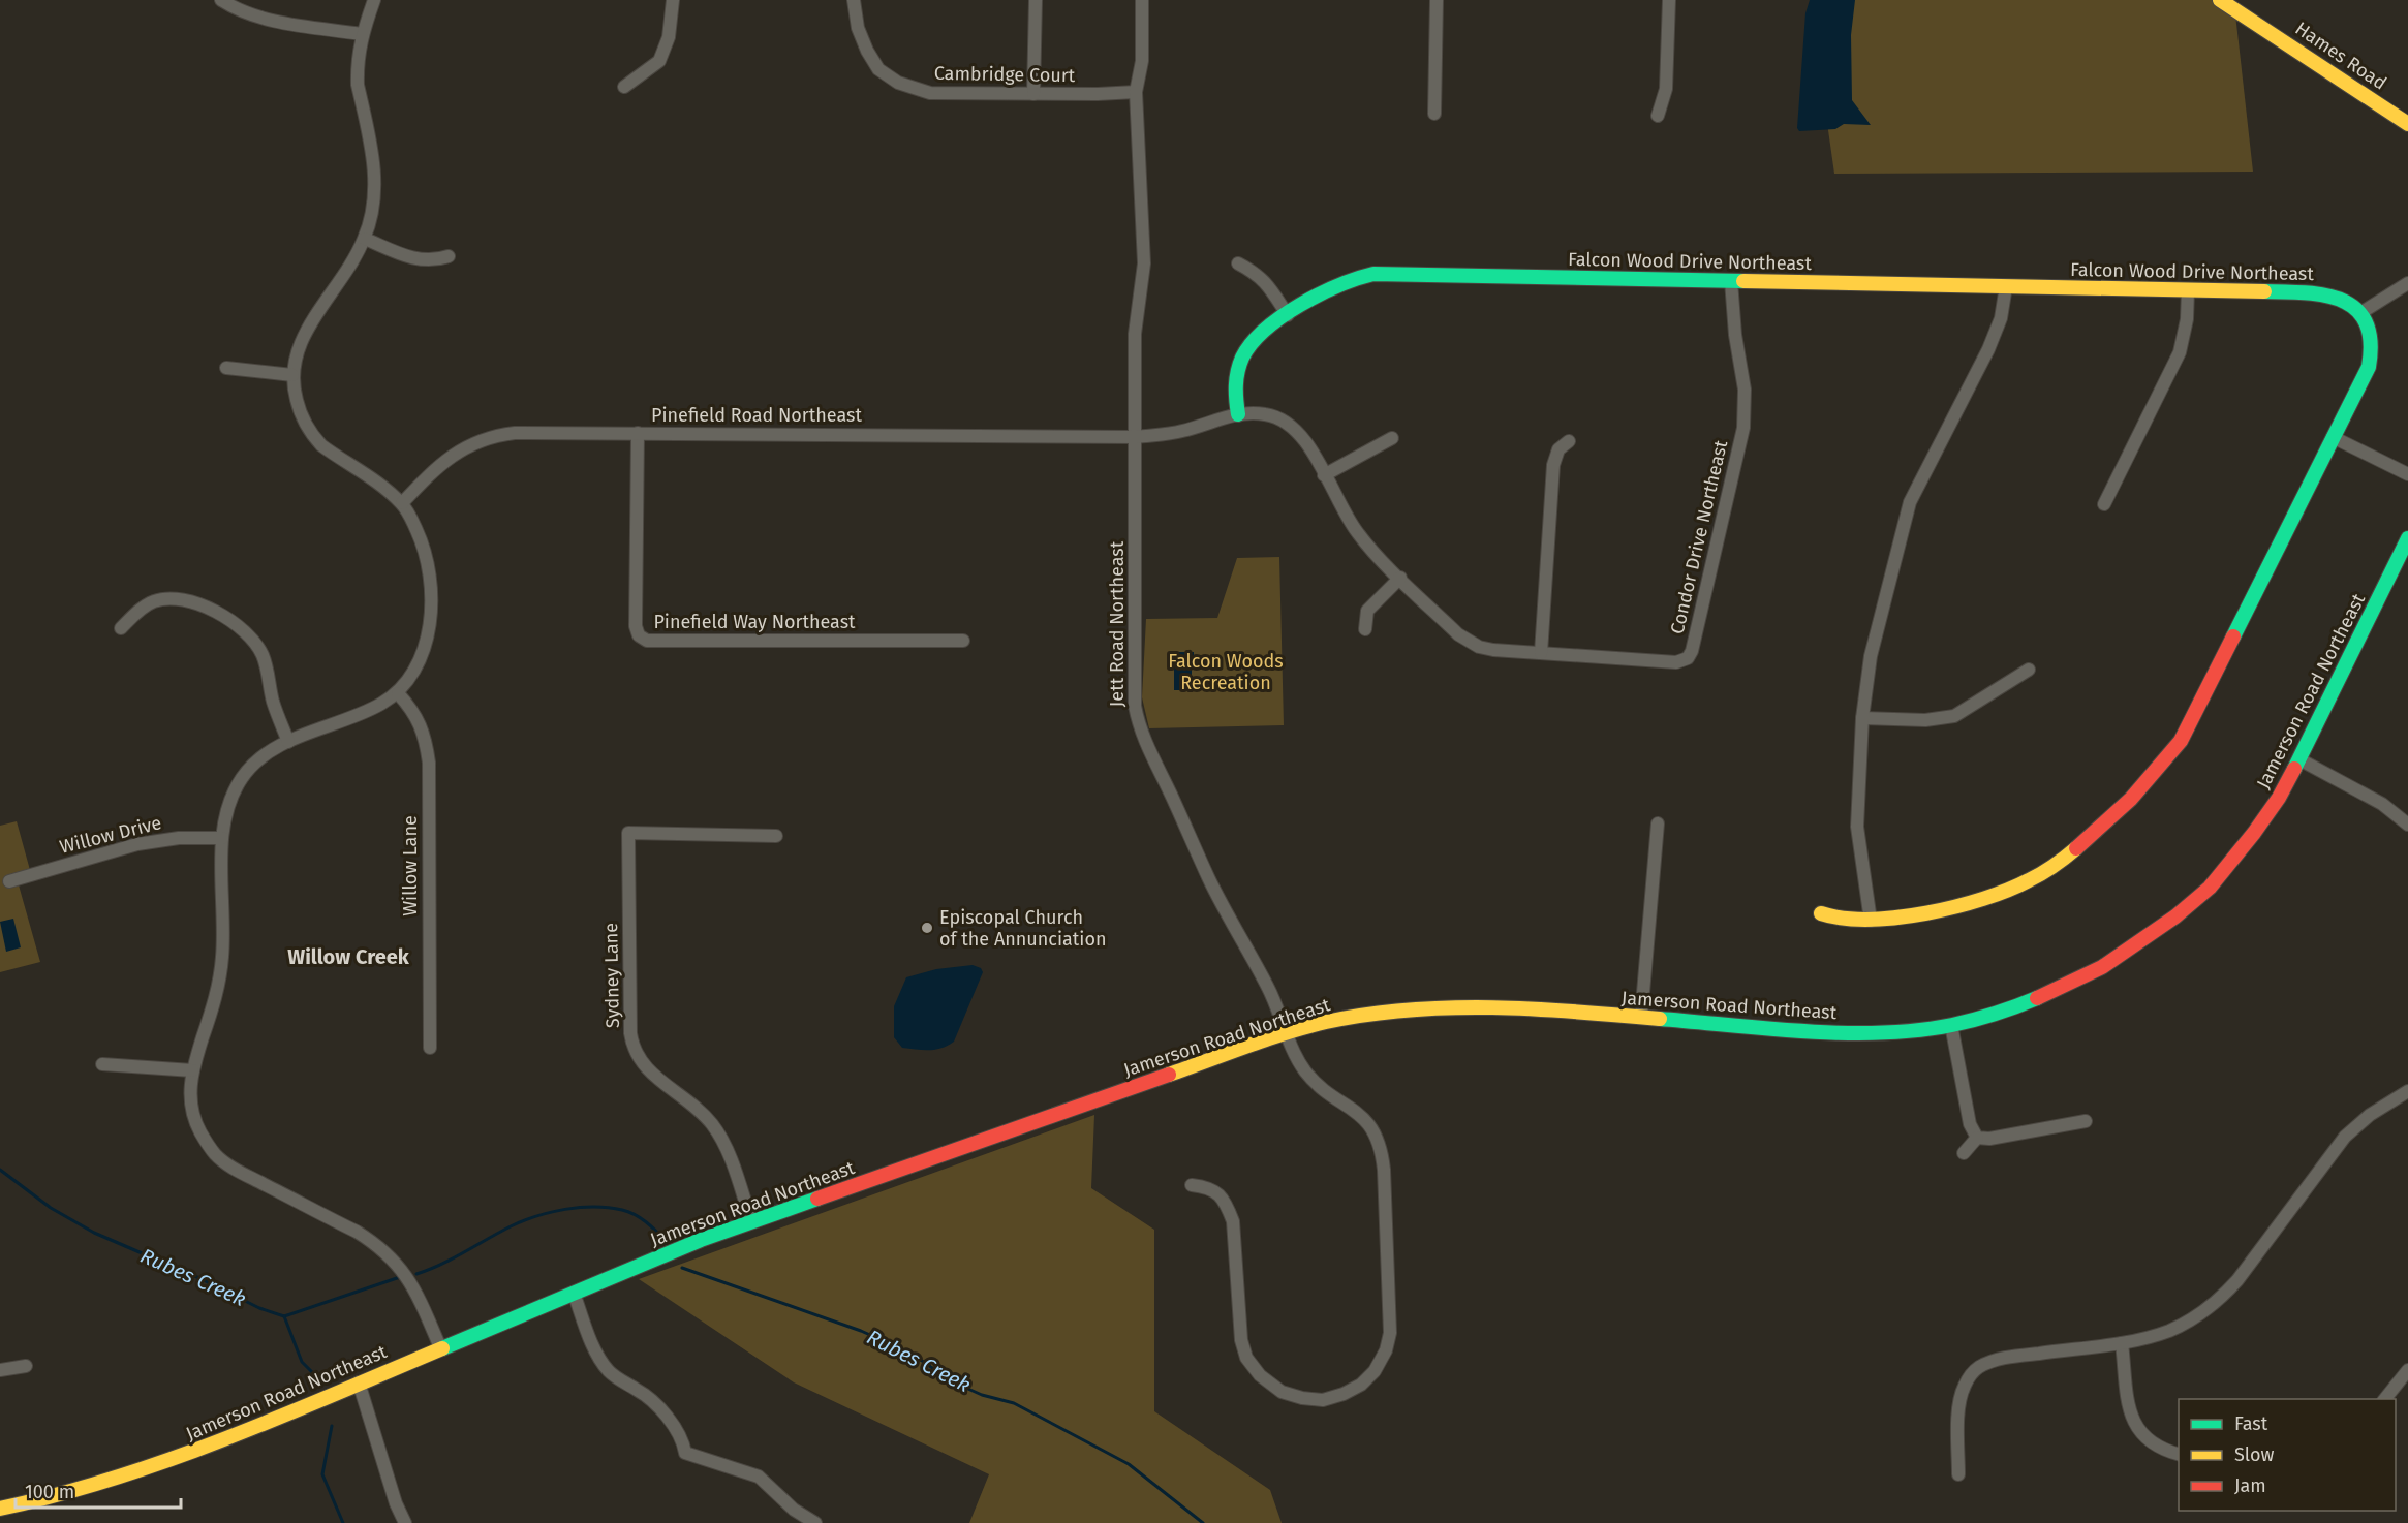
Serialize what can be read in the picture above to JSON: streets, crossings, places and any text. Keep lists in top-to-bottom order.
{
  "streets": {
    "street": [
      "Hames Road",
      "Cambridge Court",
      "Falcon Wood Drive Northeast",
      "Pinefield Road Northeast",
      "Condor Drive Northeast",
      "Pinefield Way Northeast",
      "Jett Road Northeast",
      "Jamerson Road Northeast",
      "Willow Drive",
      "Willow Lane",
      "Sydney Lane"
    ]
  },
  "crossings": [
    ["Cambridge Court", "Jett Road Northeast"],
    ["Falcon Wood Drive Northeast", "Condor Drive Northeast"],
    ["Pinefield Road Northeast", "Condor Drive Northeast"],
    ["Pinefield Road Northeast", "Pinefield Way Northeast"],
    ["Pinefield Road Northeast", "Jett Road Northeast"],
    ["Condor Drive Northeast", "Jett Road Northeast"],
    ["Jett Road Northeast", "Jamerson Road Northeast"],
    ["Jamerson Road Northeast", "Sydney Lane"]
  ],
  "districts": ["Willow Creek"],
  "water": ["Rubes Creek"],
  "parks": ["Falcon Woods Recreation"],
  "places": ["Episcopal Church of the Annunciation"],
  "legend": ["Fast", "Slow", "Jam"],
  "scale_bar": "100 m"
}
